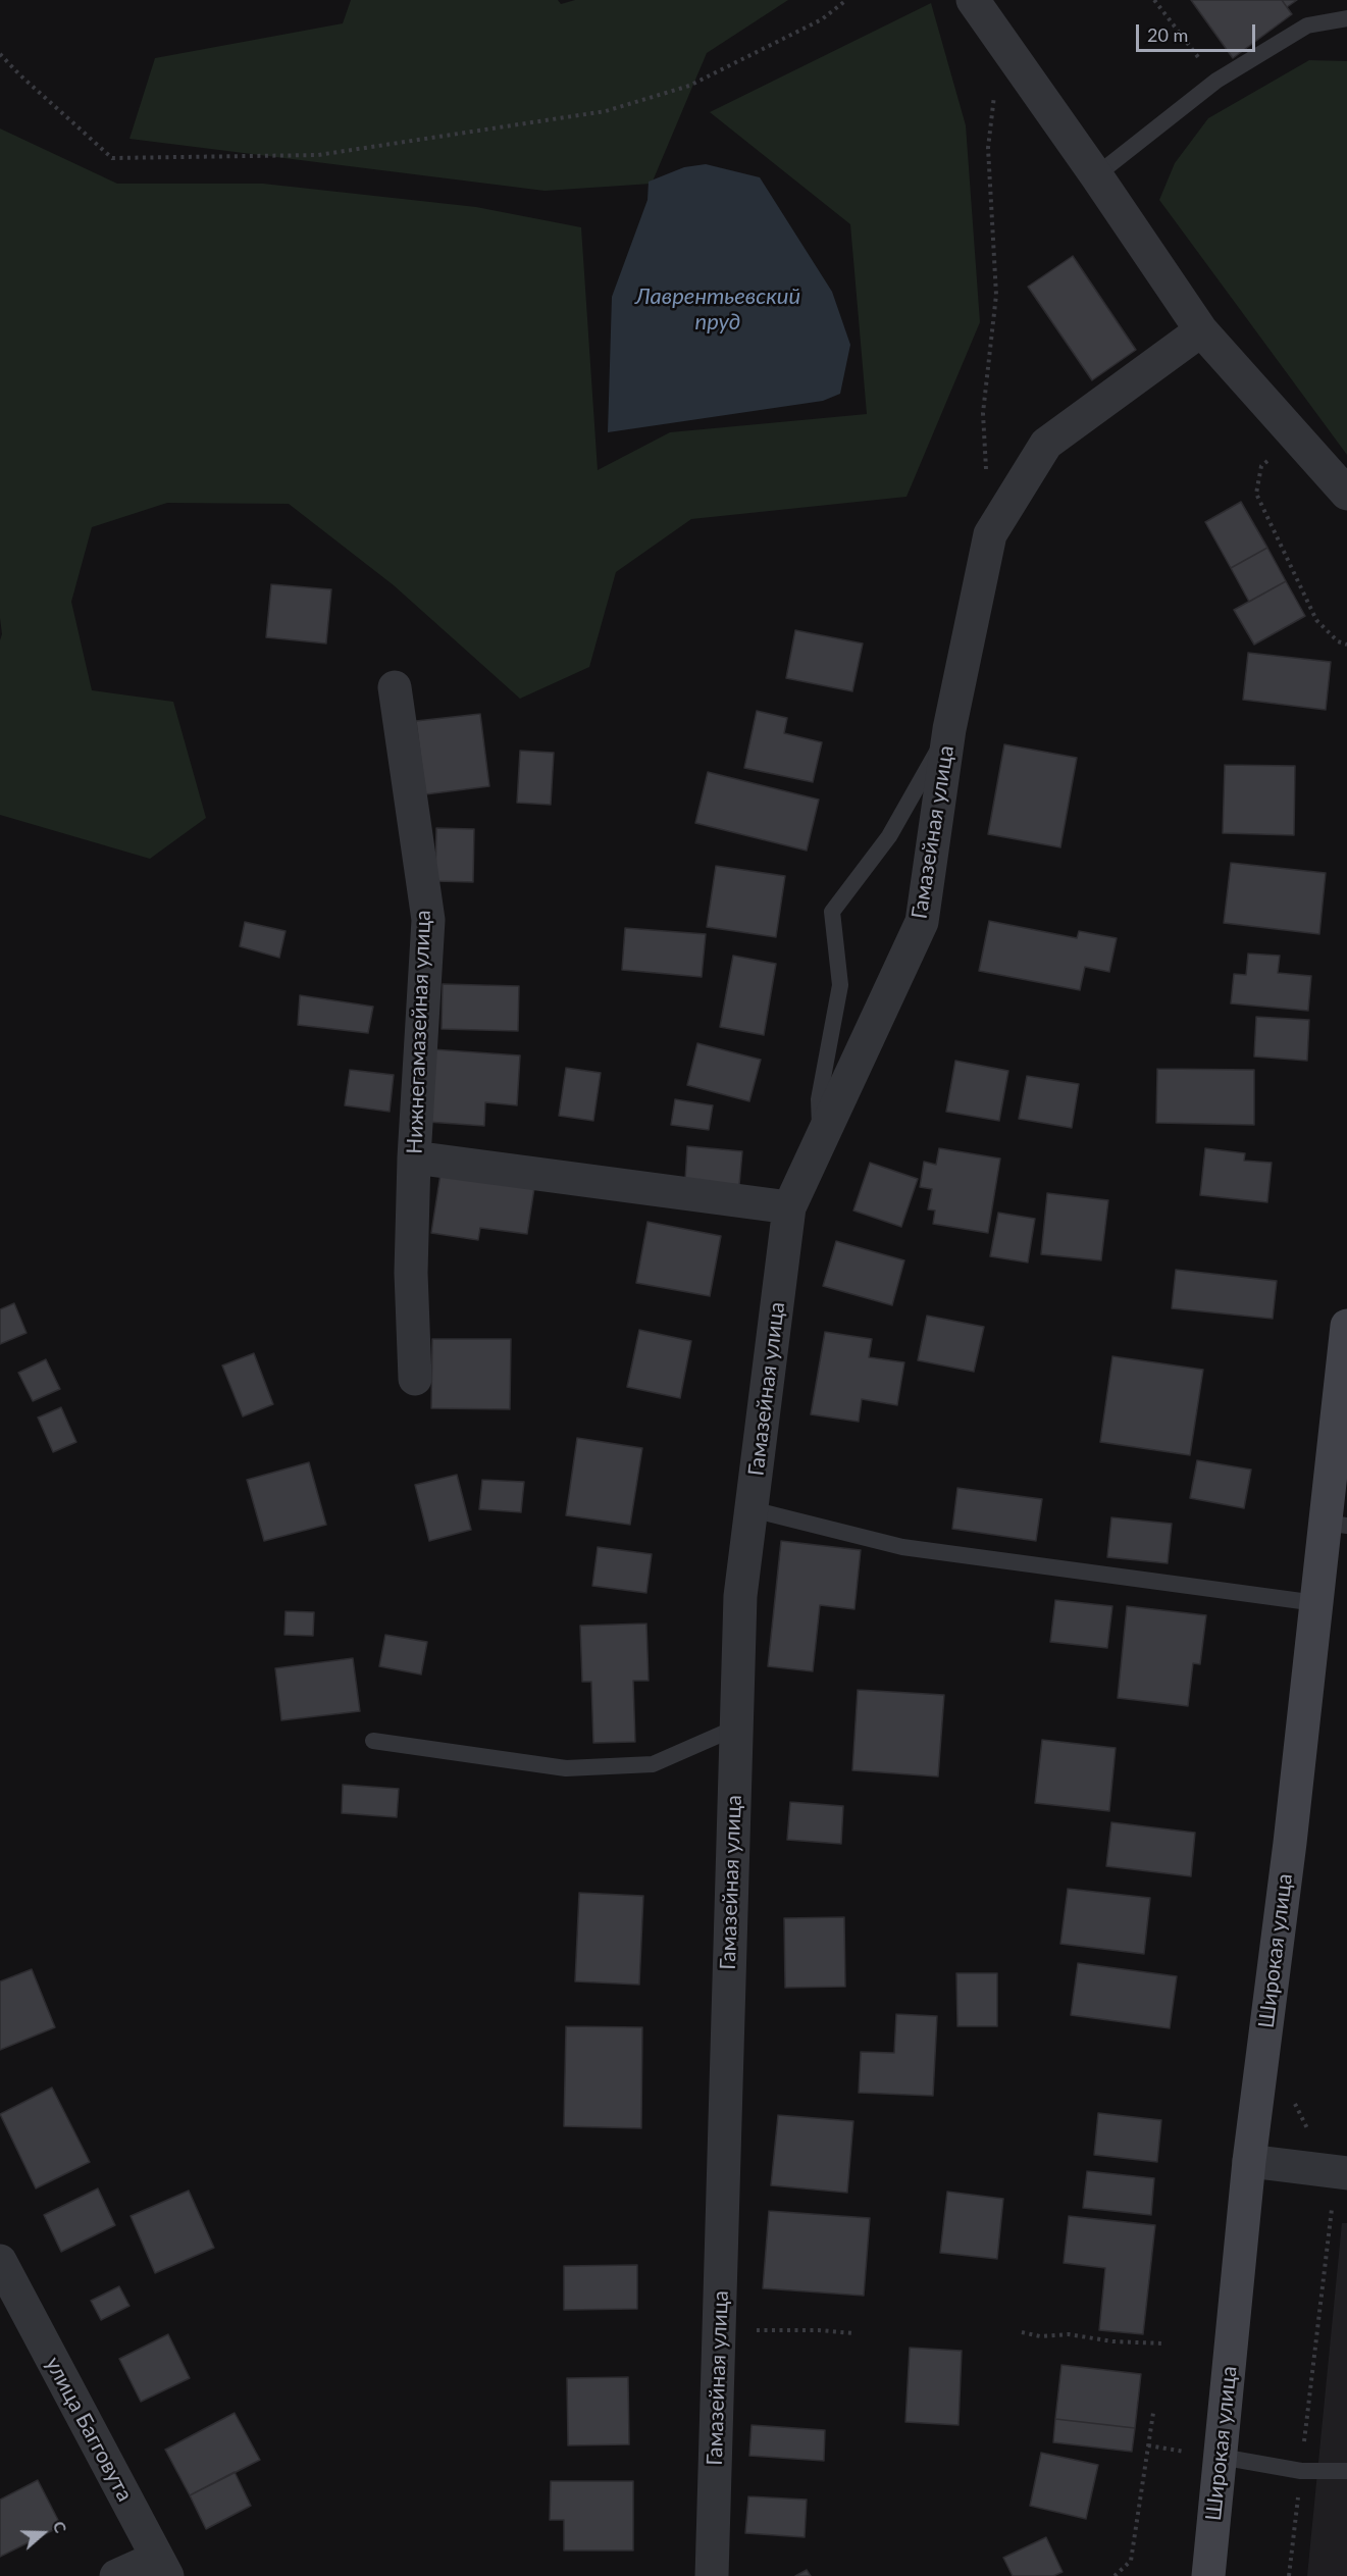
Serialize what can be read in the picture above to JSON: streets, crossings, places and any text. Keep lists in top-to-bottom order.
{
  "streets": {
    "street": [
      "Гамазейная улица",
      "Нижнегамазейная улица",
      "Широкая улица",
      "улица Багговута"
    ]
  },
  "water": ["Лаврентьевский пруд"],
  "scale_bar": "20 m",
  "north": "right"
}
